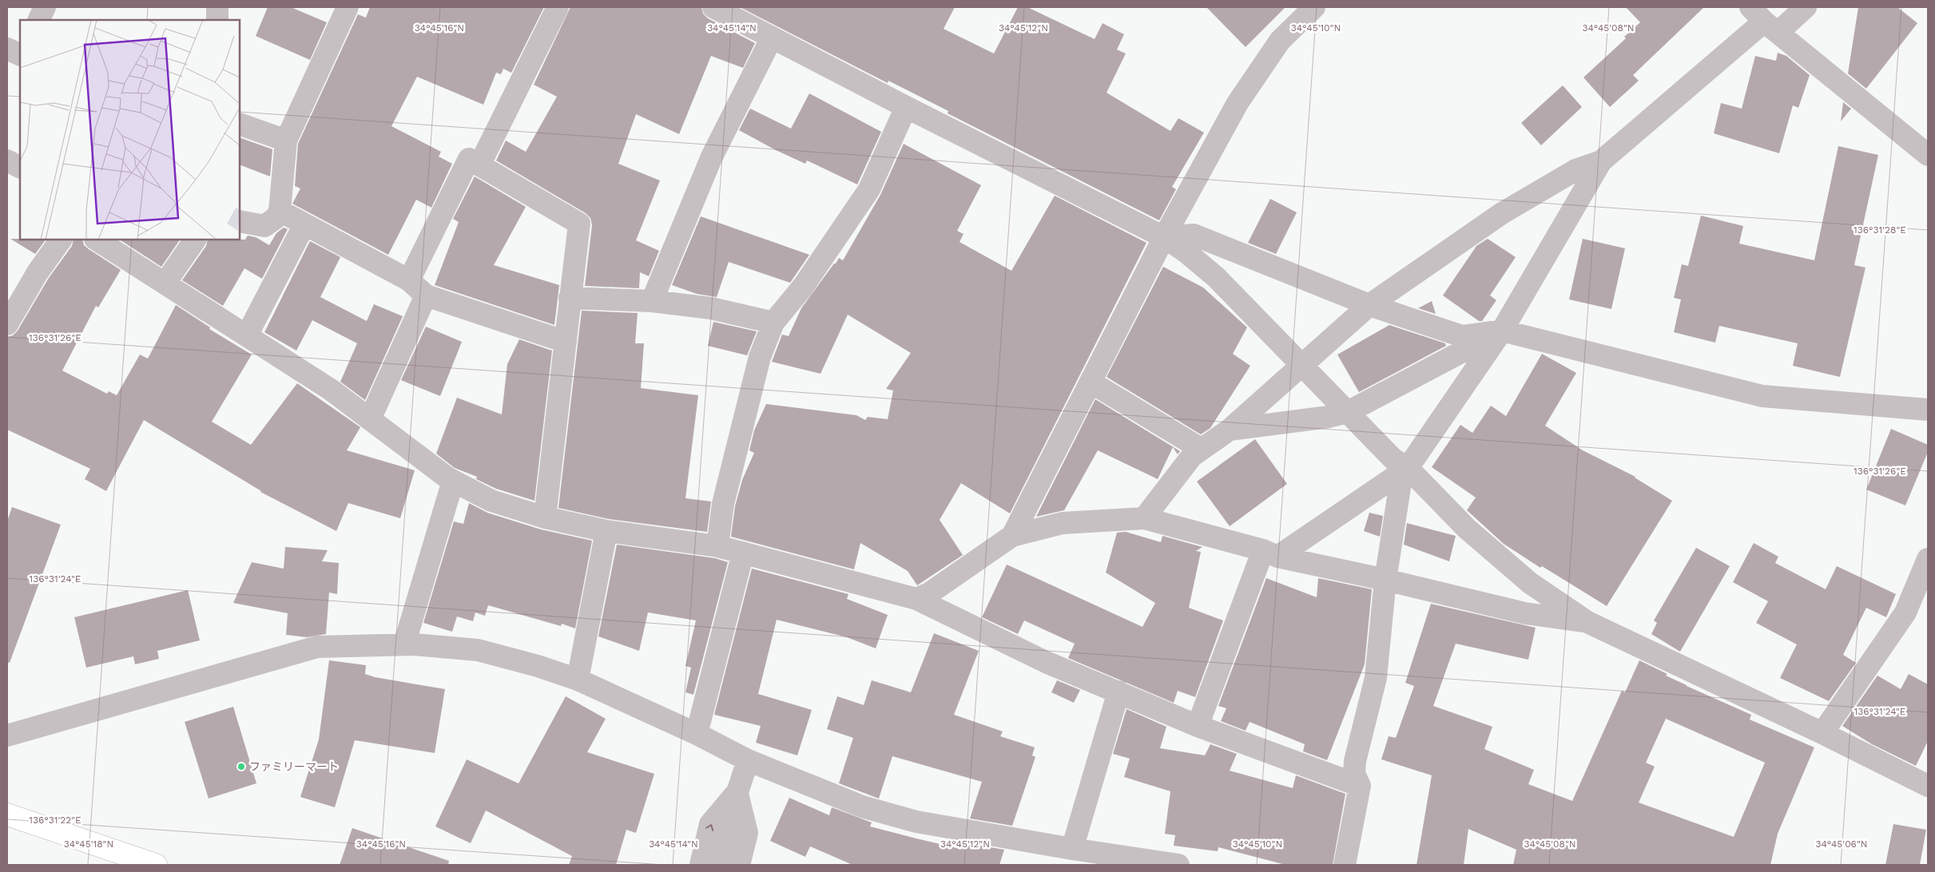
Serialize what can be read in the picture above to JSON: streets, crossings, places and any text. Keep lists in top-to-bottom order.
{
  "places": ["ファミリーマート"],
  "coordinates": [
    "34°45'16\"N",
    "34°45'14\"N",
    "34°45'12\"N",
    "34°45'10\"N",
    "34°45'08\"N",
    "136°31'28\"E",
    "136°31'26\"E",
    "136°31'24\"E",
    "136°31'22\"E",
    "34°45'18\"N",
    "34°45'06\"N"
  ]
}
